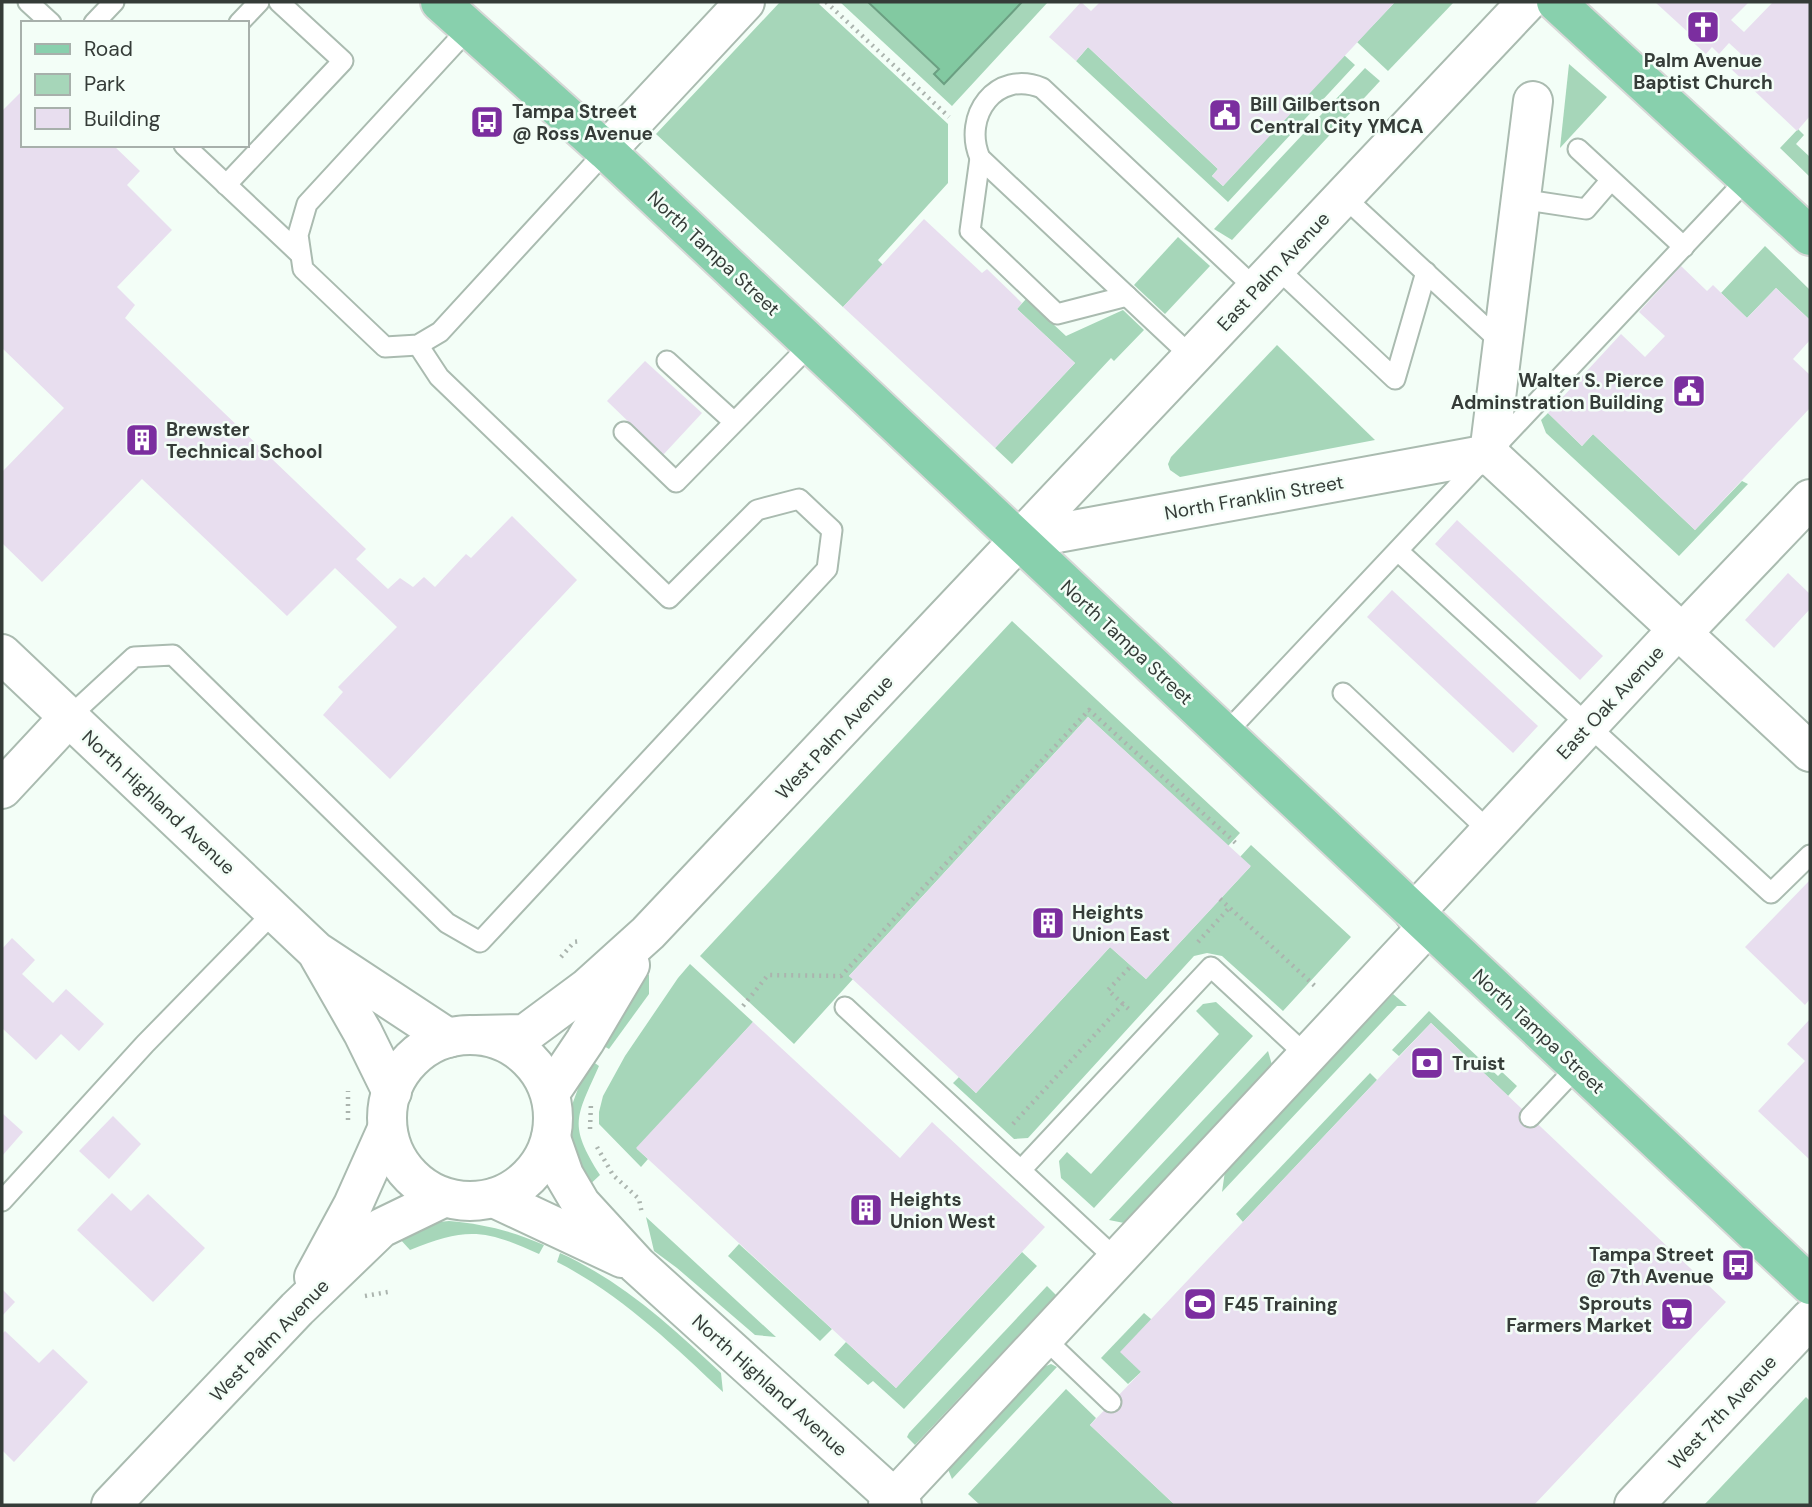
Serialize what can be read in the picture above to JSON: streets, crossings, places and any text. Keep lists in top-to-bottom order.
{
  "streets": {
    "main road": ["North Tampa Street"],
    "street": [
      "East Palm Avenue",
      "North Franklin Street",
      "East Oak Avenue",
      "West Palm Avenue",
      "North Highland Avenue",
      "West 7th Avenue"
    ]
  },
  "crossings": [
    ["North Tampa Street", "East Palm Avenue"],
    ["North Tampa Street", "North Franklin Street"],
    ["North Tampa Street", "East Oak Avenue"],
    ["North Tampa Street", "West Palm Avenue"],
    ["East Palm Avenue", "North Franklin Street"],
    ["East Palm Avenue", "West Palm Avenue"],
    ["North Franklin Street", "West Palm Avenue"],
    ["East Oak Avenue", "North Highland Avenue"],
    ["West Palm Avenue", "North Highland Avenue"]
  ],
  "places": {
    "church": ["Palm Avenue Baptist Church"],
    "public building": ["Bill Gilbertson Central City YMCA", "Walter S. Pierce Adminstration Building"],
    "bus stop": ["Tampa Street @ Ross Avenue", "Tampa Street @ 7th Avenue"],
    "building": ["Brewster Technical School", "Heights Union East", "Heights Union West"],
    "bank": ["Truist"],
    "sports": ["F45 Training"],
    "supermarket": ["Sprouts Farmers Market"]
  },
  "legend": ["Road", "Park", "Building"]
}
